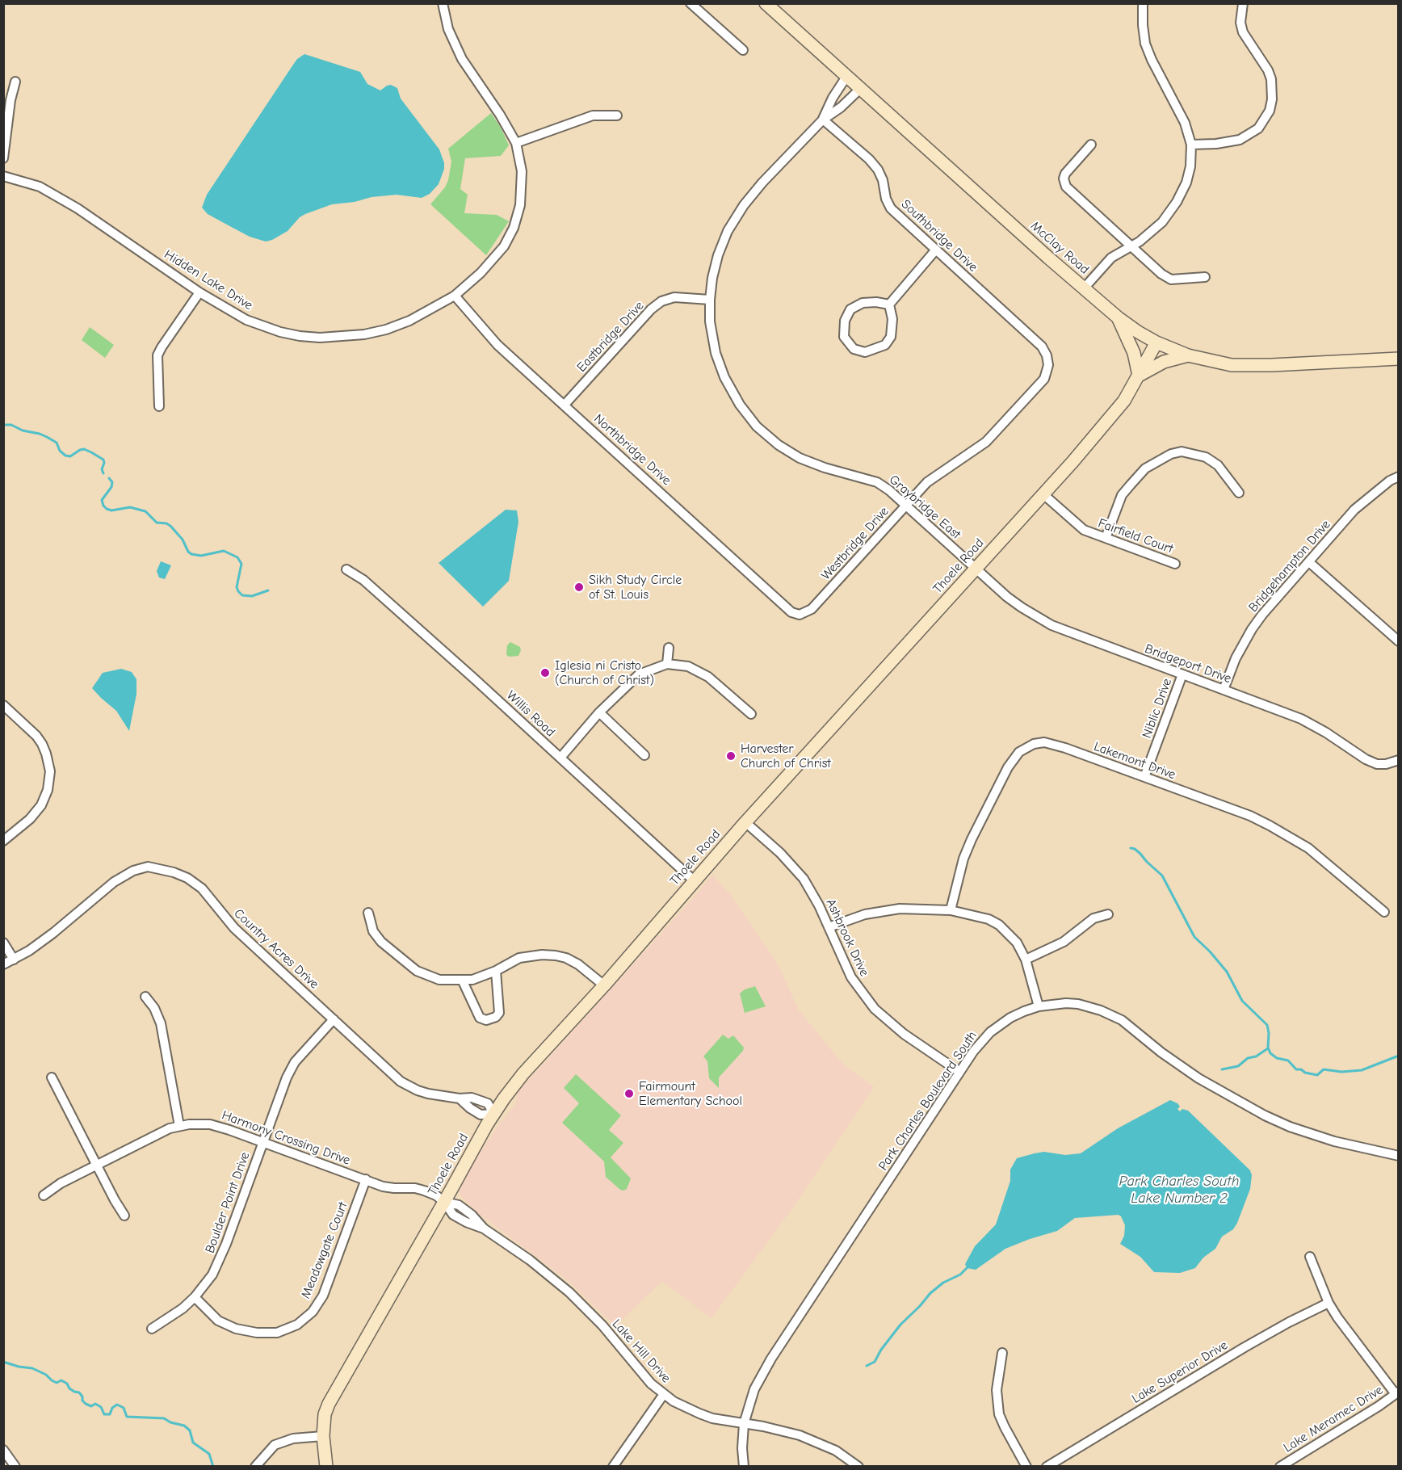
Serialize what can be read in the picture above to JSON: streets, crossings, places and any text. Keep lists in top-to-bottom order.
{
  "streets": {
    "main road": ["McClay Road", "Thoele Road"],
    "street": [
      "Southbridge Drive",
      "Hidden Lake Drive",
      "Eastbridge Drive",
      "Northbridge Drive",
      "Graybridge East",
      "Fairfield Court",
      "Westbridge Drive",
      "Bridgehampton Drive",
      "Bridgeport Drive",
      "Niblic Drive",
      "Willis Road",
      "Lakemont Drive",
      "Ashbrook Drive",
      "Country Acres Drive",
      "Park Charles Boulevard South",
      "Harmony Crossing Drive",
      "Boulder Point Drive",
      "Meadowgate Court",
      "Lake Hill Drive",
      "Lake Superior Drive",
      "Lake Meramec Drive"
    ]
  },
  "crossings": [
    ["Southbridge Drive", "Graybridge East"],
    ["Southbridge Drive", "Westbridge Drive"],
    ["McClay Road", "Graybridge East"],
    ["McClay Road", "Thoele Road"],
    ["Hidden Lake Drive", "Northbridge Drive"],
    ["Eastbridge Drive", "Northbridge Drive"],
    ["Eastbridge Drive", "Graybridge East"],
    ["Northbridge Drive", "Westbridge Drive"],
    ["Graybridge East", "Westbridge Drive"],
    ["Graybridge East", "Thoele Road"],
    ["Graybridge East", "Bridgeport Drive"],
    ["Fairfield Court", "Thoele Road"],
    ["Thoele Road", "Bridgeport Drive"],
    ["Thoele Road", "Willis Road"],
    ["Thoele Road", "Ashbrook Drive"],
    ["Thoele Road", "Country Acres Drive"],
    ["Thoele Road", "Harmony Crossing Drive"],
    ["Thoele Road", "Lake Hill Drive"],
    ["Bridgehampton Drive", "Bridgeport Drive"],
    ["Bridgeport Drive", "Niblic Drive"],
    ["Niblic Drive", "Lakemont Drive"],
    ["Ashbrook Drive", "Park Charles Boulevard South"],
    ["Country Acres Drive", "Boulder Point Drive"],
    ["Park Charles Boulevard South", "Lake Hill Drive"],
    ["Harmony Crossing Drive", "Boulder Point Drive"],
    ["Harmony Crossing Drive", "Meadowgate Court"],
    ["Harmony Crossing Drive", "Lake Hill Drive"],
    ["Boulder Point Drive", "Meadowgate Court"]
  ],
  "water": ["Park Charles South Lake Number 2"],
  "places": [
    "Sikh Study Circle of St. Louis",
    "Iglesia ni Cristo (Church of Christ)",
    "Harvester Church of Christ",
    "Fairmount Elementary School"
  ]
}
